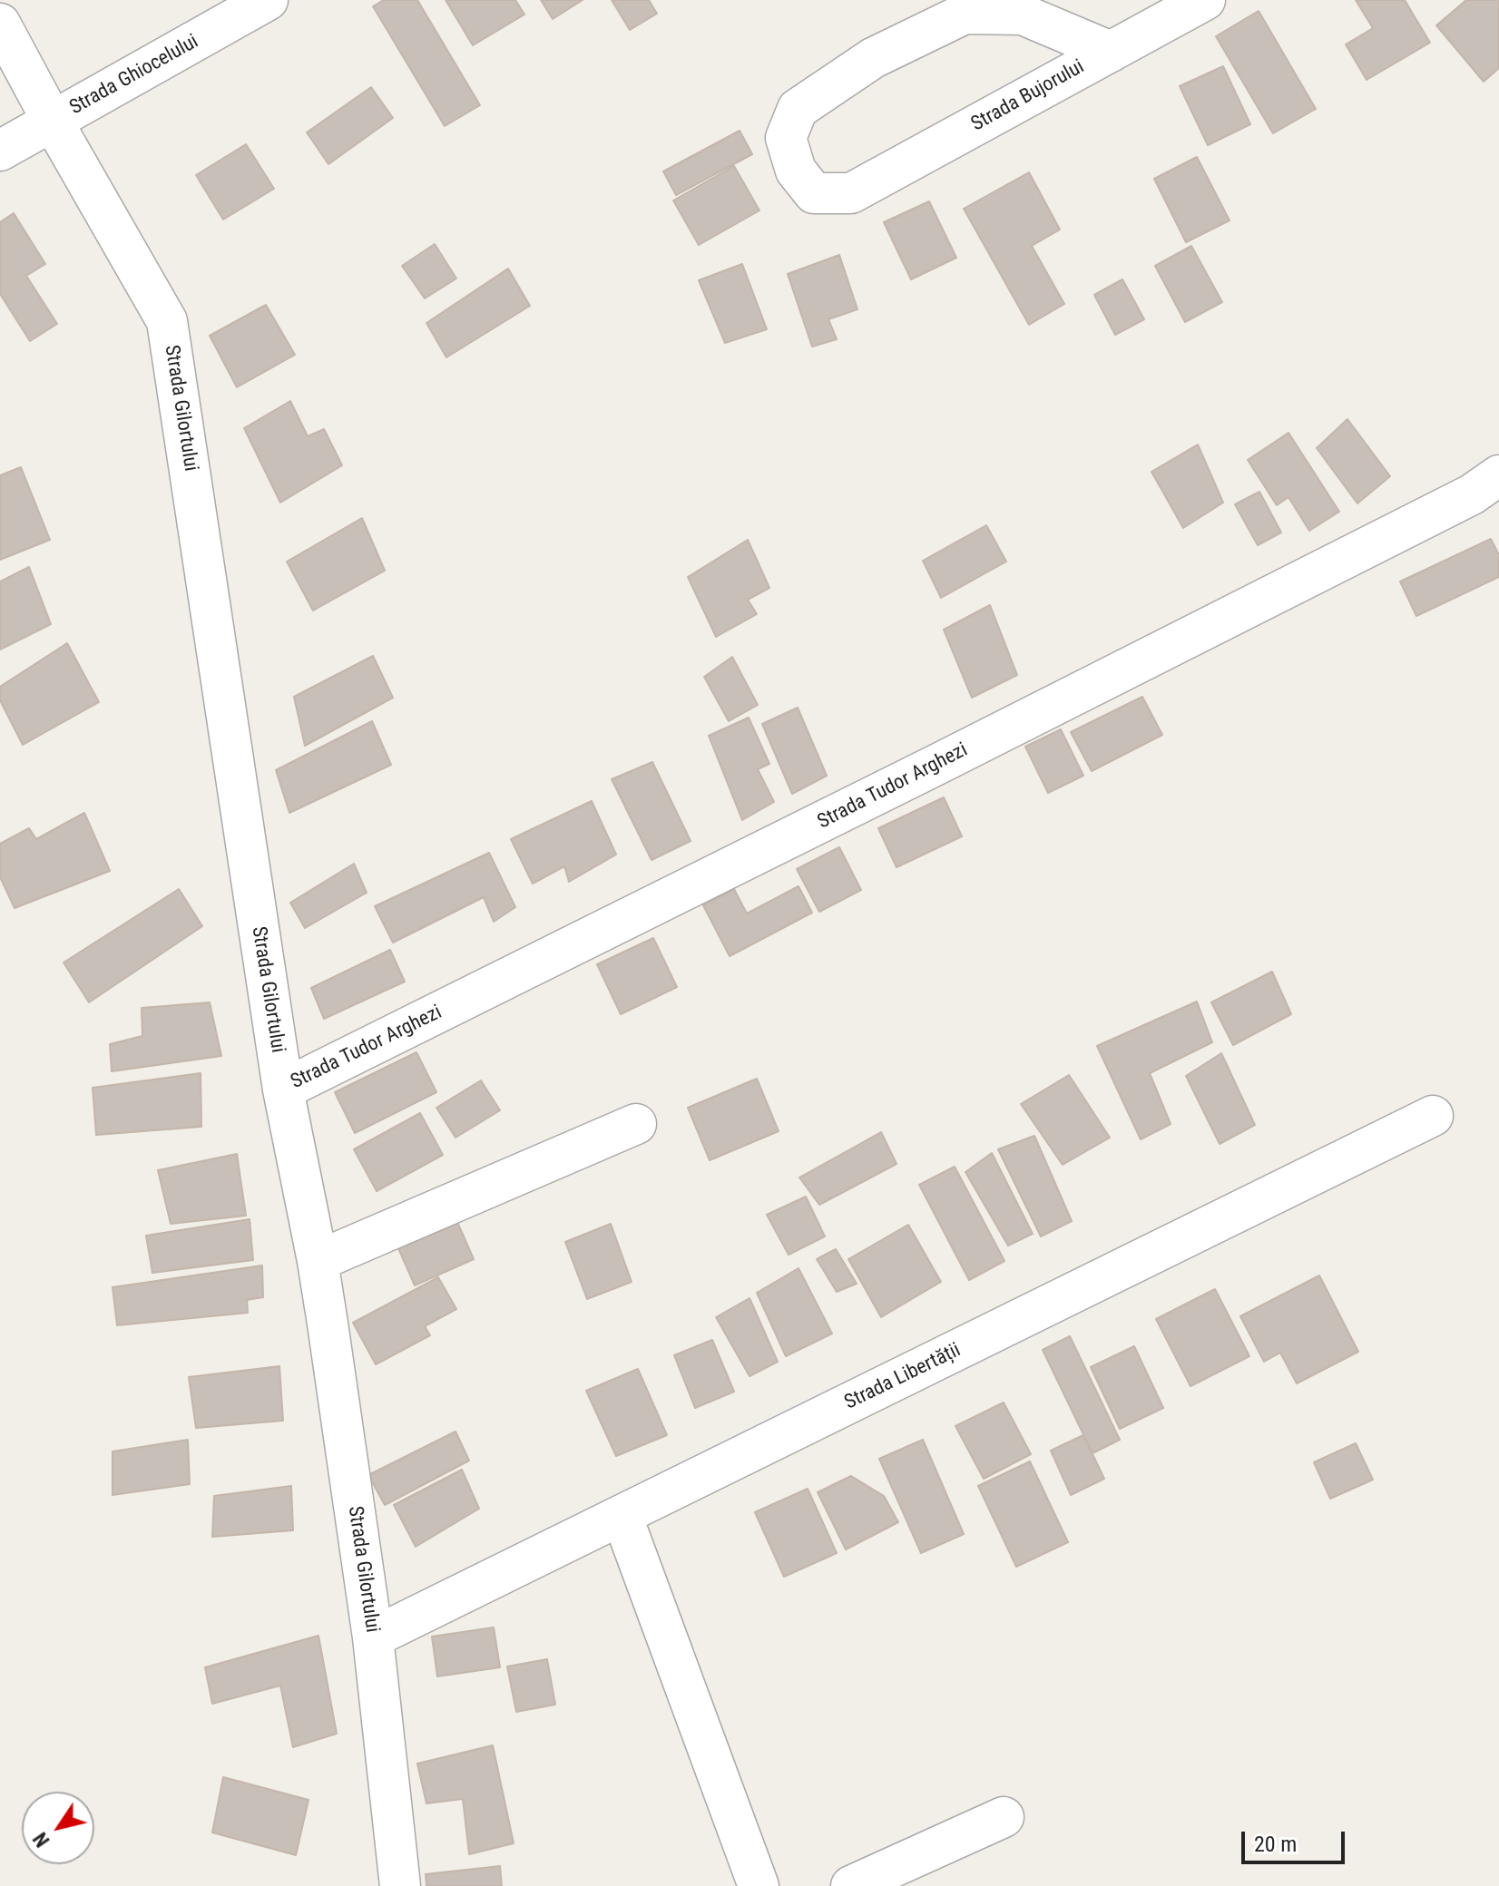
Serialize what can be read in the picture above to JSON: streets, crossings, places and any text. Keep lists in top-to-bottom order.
{
  "streets": {
    "street": [
      "Strada Ghiocelului",
      "Strada Bujorului",
      "Strada Gilortului",
      "Strada Tudor Arghezi",
      "Strada Libertății"
    ]
  },
  "crossings": [
    ["Strada Ghiocelului", "Strada Gilortului"],
    ["Strada Gilortului", "Strada Tudor Arghezi"],
    ["Strada Gilortului", "Strada Libertății"]
  ],
  "scale_bar": "20 m",
  "north": "bottom left"
}
